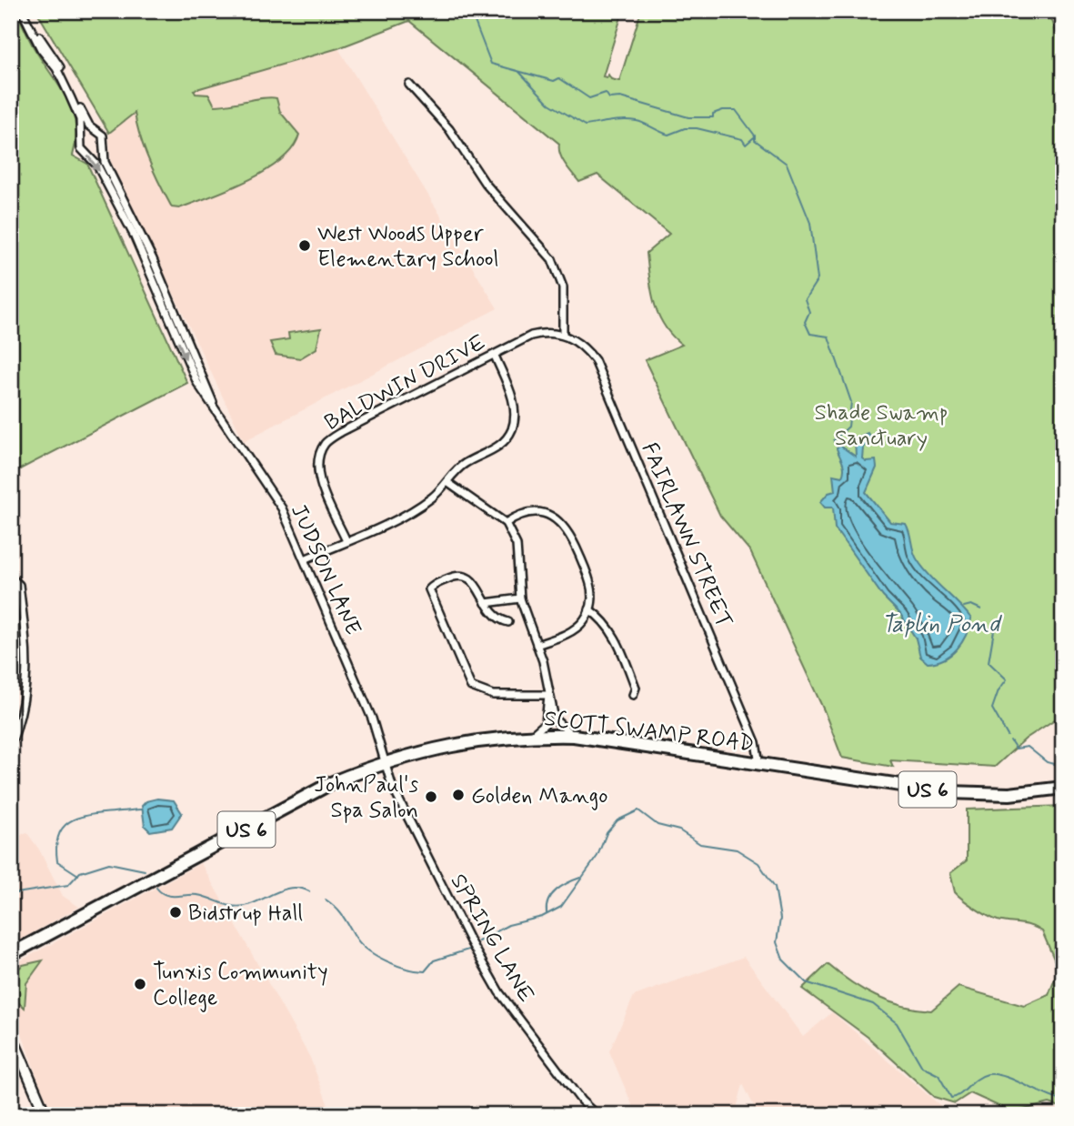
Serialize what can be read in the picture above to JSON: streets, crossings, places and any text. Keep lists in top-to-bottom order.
{
  "streets": {
    "highway": ["SCOTT SWAMP ROAD", "US 6"],
    "street": [
      "BALDWIN DRIVE",
      "FAIRLAWN STREET",
      "JUDSON LANE",
      "SPRING LANE"
    ]
  },
  "crossings": [
    ["BALDWIN DRIVE", "FAIRLAWN STREET"],
    ["FAIRLAWN STREET", "SCOTT SWAMP ROAD"],
    ["JUDSON LANE", "SCOTT SWAMP ROAD"],
    ["JUDSON LANE", "SPRING LANE"],
    ["SCOTT SWAMP ROAD", "SPRING LANE"]
  ],
  "water": ["Taplin Pond"],
  "parks": ["Shade Swamp Sanctuary"],
  "places": [
    "West Woods Upper Elementary School",
    "Golden Mango",
    "JohnPaul's Spa Salon",
    "Bidstrup Hall",
    "Tunxis Community College"
  ]
}
